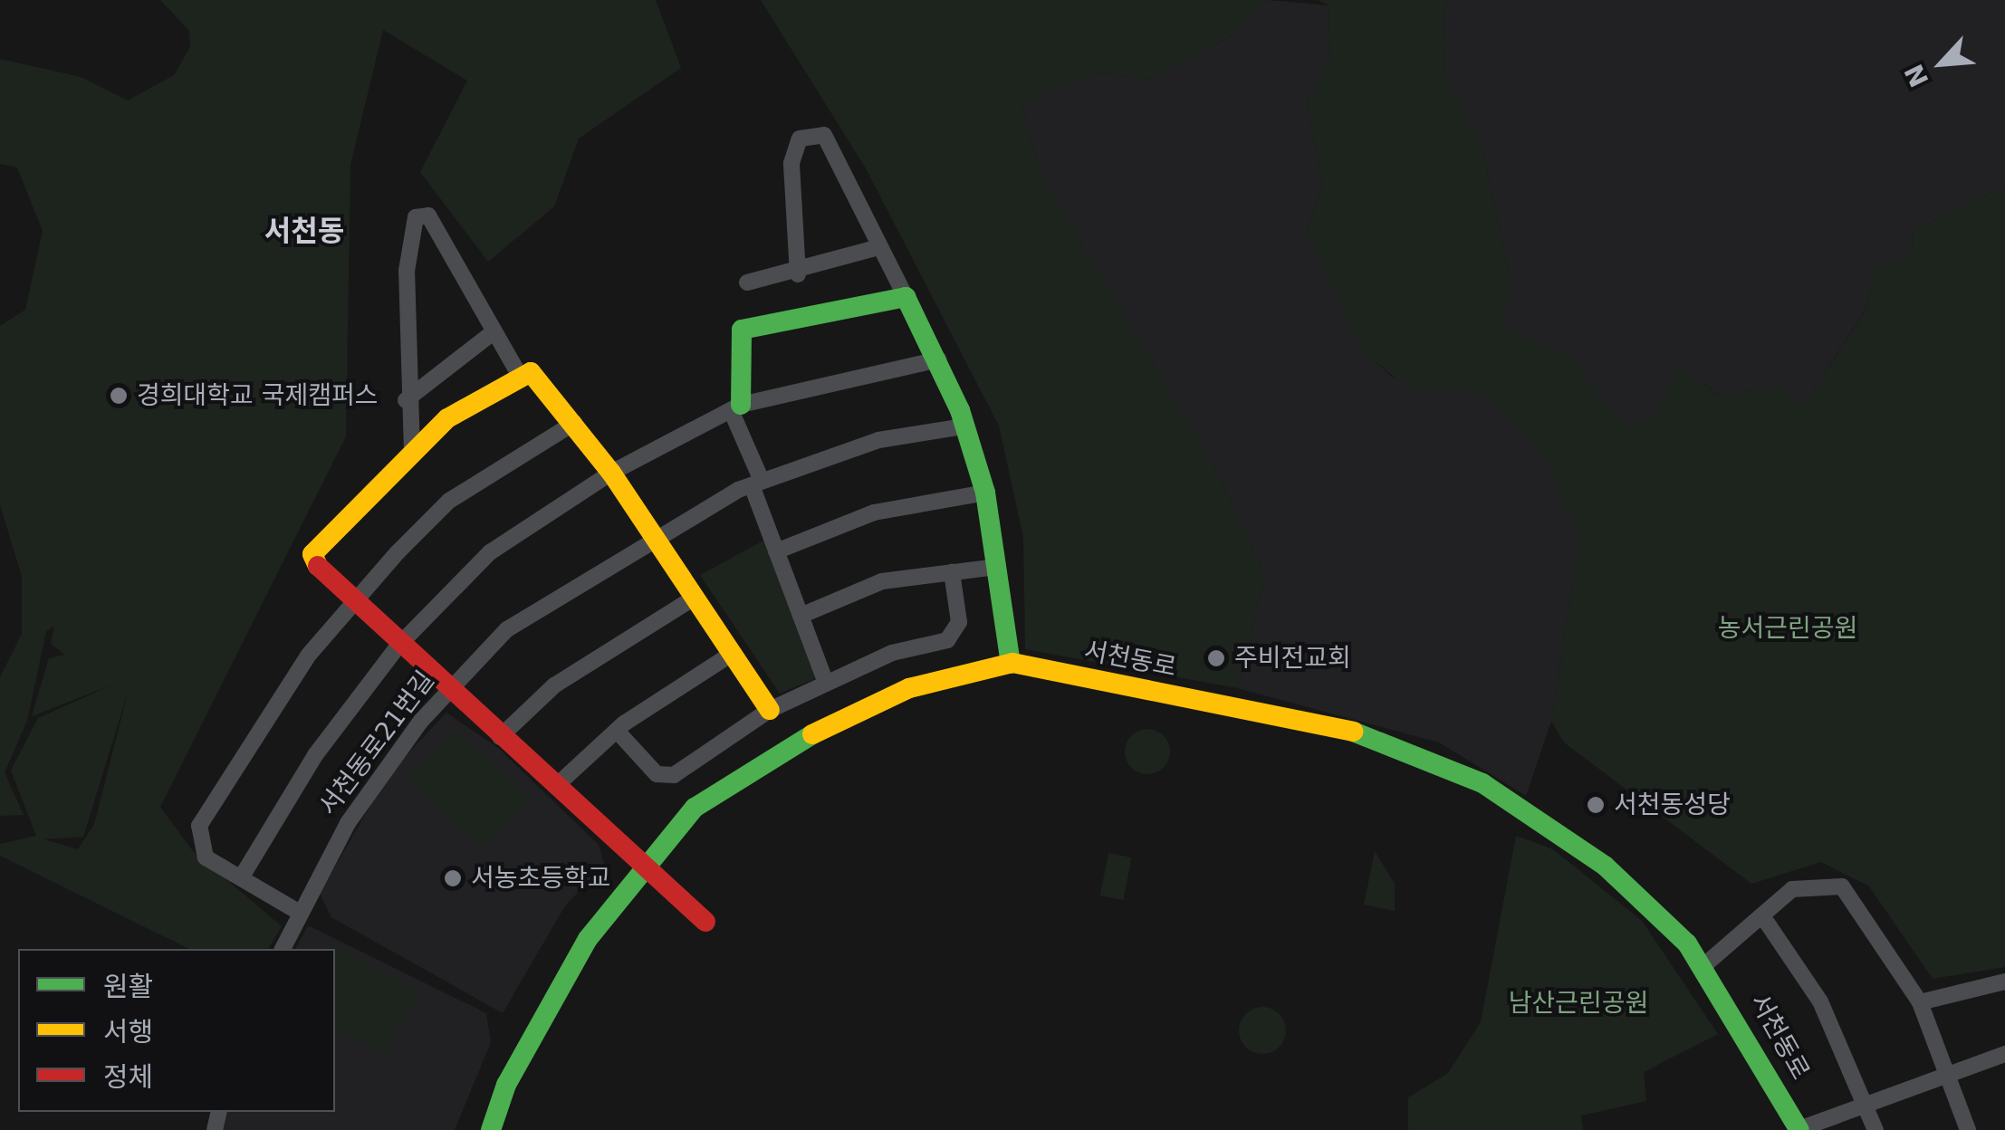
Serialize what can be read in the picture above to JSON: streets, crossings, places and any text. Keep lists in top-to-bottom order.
{
  "streets": {
    "street": ["서천동로", "서천동로21번길"]
  },
  "districts": ["서천동"],
  "parks": ["농서근린공원", "남산근린공원"],
  "places": [
    "경희대학교 국제캠퍼스",
    "주비전교회",
    "서천동성당",
    "서농초등학교"
  ],
  "legend": ["원활", "서행", "정체"],
  "north": "bottom left"
}
